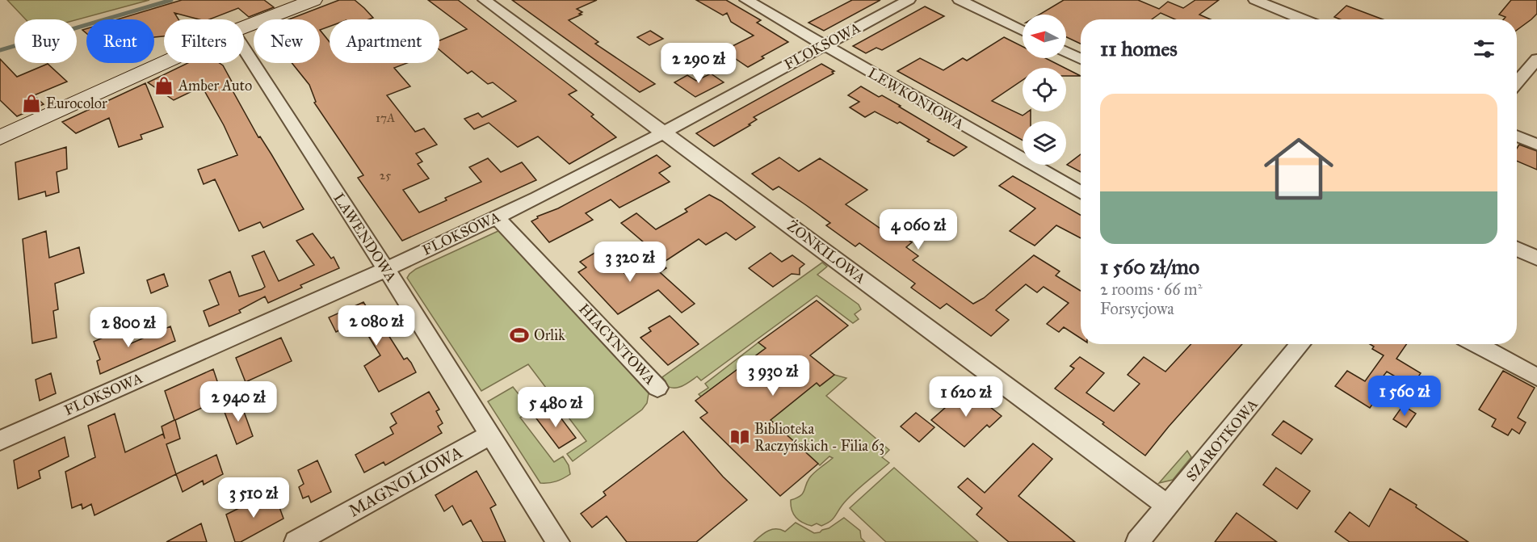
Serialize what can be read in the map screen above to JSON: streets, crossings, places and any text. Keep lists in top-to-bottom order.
{
  "streets": {
    "street": [
      "FLOKSOWA",
      "LEWKONIOWA",
      "LAWENDOWA",
      "ŻONKILOWA",
      "HIACYNTOWA",
      "SZAROTKOWA",
      "MAGNOLIOWA"
    ]
  },
  "crossings": [
    ["FLOKSOWA", "LEWKONIOWA"],
    ["FLOKSOWA", "LAWENDOWA"],
    ["FLOKSOWA", "ŻONKILOWA"],
    ["FLOKSOWA", "HIACYNTOWA"],
    ["LAWENDOWA", "MAGNOLIOWA"],
    ["ŻONKILOWA", "SZAROTKOWA"]
  ],
  "places": {
    "shop": ["Amber Auto", "Eurocolor"],
    "sports": ["Orlik"],
    "library": ["Biblioteka Raczyńskich - Filia 63"]
  },
  "house_numbers": ["17A", "25"],
  "north": "left",
  "page": {
    "chip": [
      "Buy",
      "Rent",
      "Filters",
      "New",
      "Apartment"
    ],
    "heading": "11 homes",
    "price": [
      "2 290 zł",
      "4 060 zł",
      "3 320 zł",
      "2 080 zł",
      "2 800 zł",
      "3 930 zł",
      "1 560 zł",
      "1 620 zł",
      "2 940 zł",
      "5 480 zł",
      "3 510 zł"
    ],
    "list": [
      {
        "name": "1 560 zł/mo",
        "note": "2 rooms · 66 m² · Forsycjowa"
      }
    ]
  }
}
